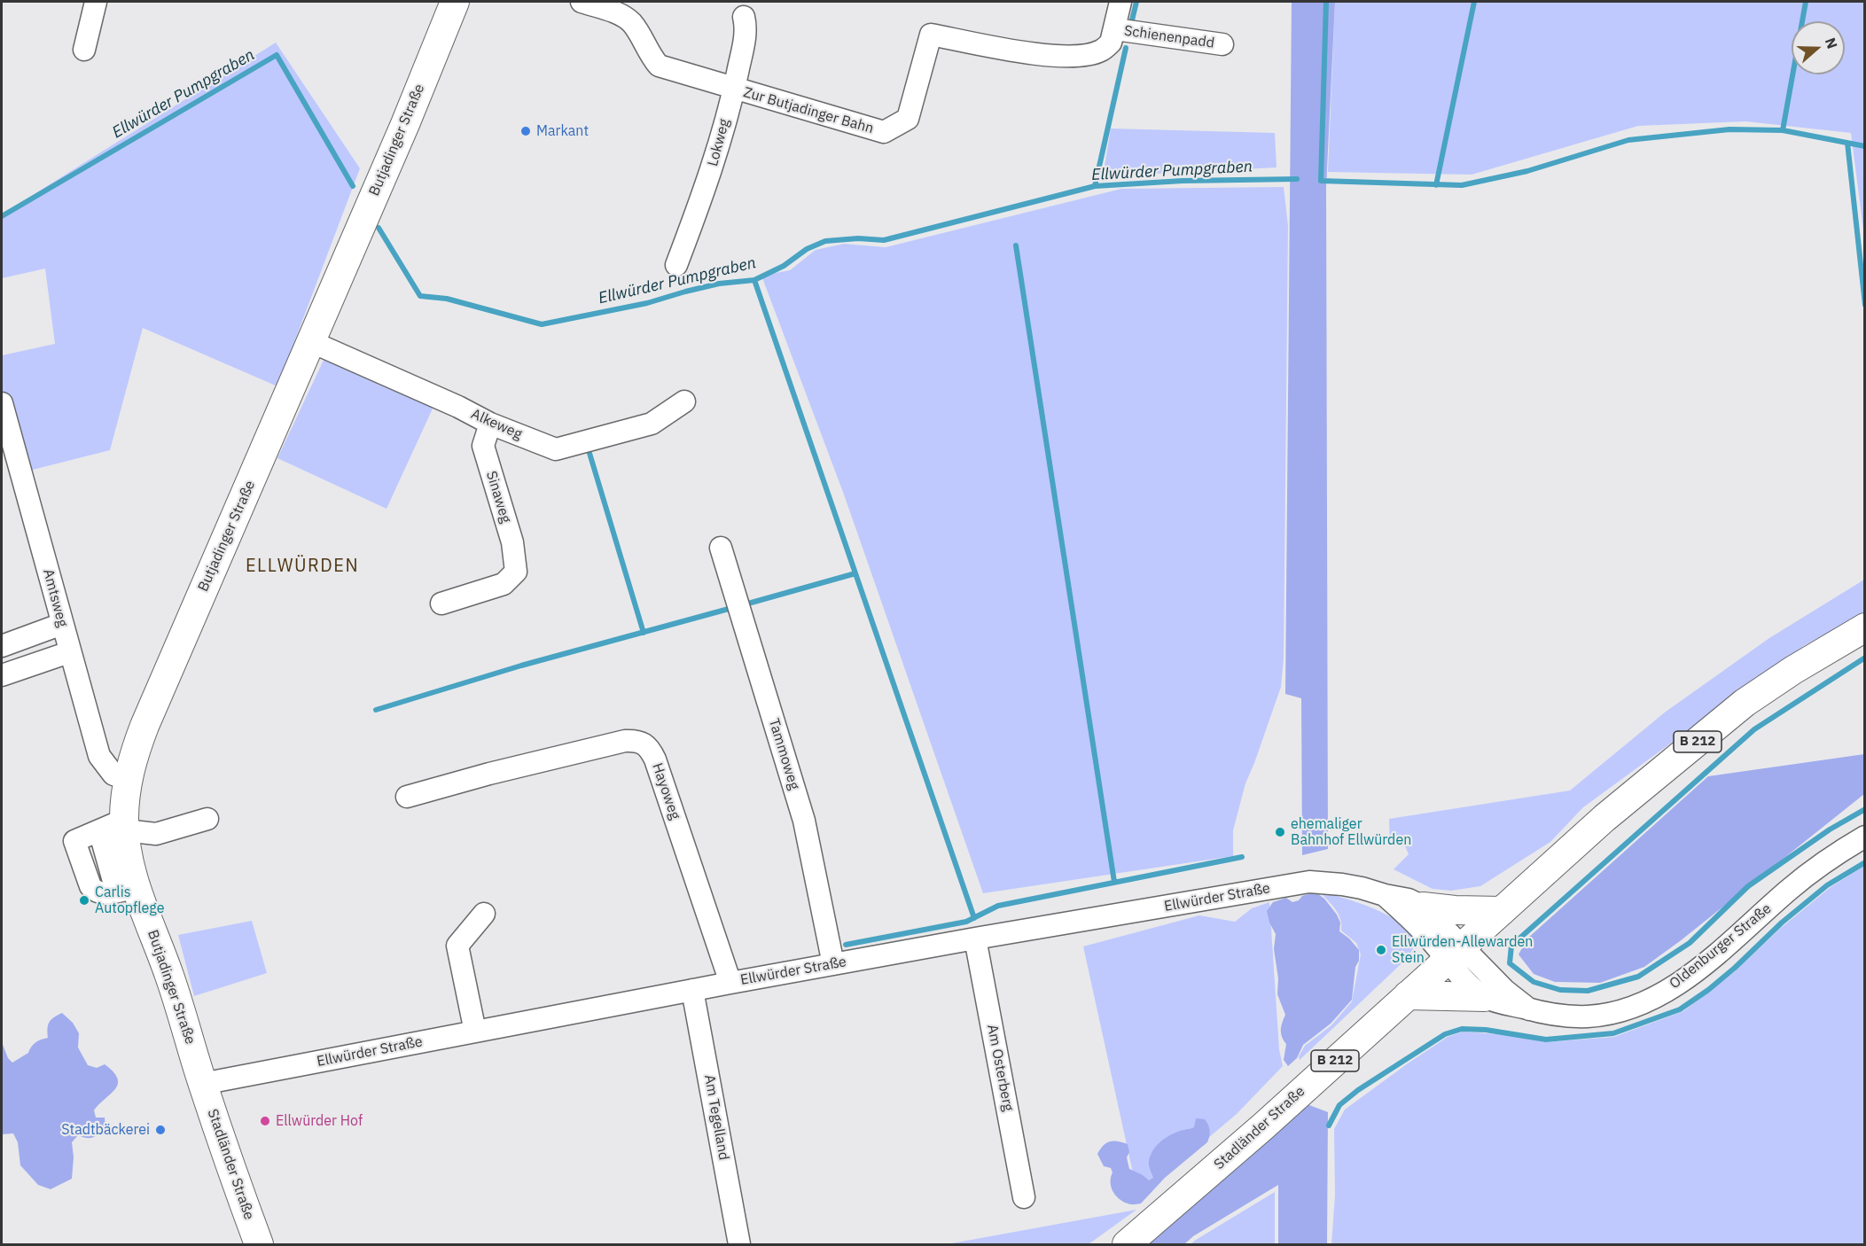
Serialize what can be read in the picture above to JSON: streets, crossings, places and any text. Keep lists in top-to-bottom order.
{
  "streets": {
    "main road": ["Butjadinger Straße", "B 212", "Stadländer Straße"],
    "street": [
      "Schienenpadd",
      "Zur Butjadinger Bahn",
      "Lokweg",
      "Alkeweg",
      "Sinaweg",
      "Amtsweg",
      "Tammoweg",
      "Hayoweg",
      "Ellwürder Straße",
      "Oldenburger Straße",
      "Am Osterberg",
      "Am Tegelland"
    ]
  },
  "crossings": [
    ["Schienenpadd", "Zur Butjadinger Bahn"],
    ["Zur Butjadinger Bahn", "Lokweg"],
    ["Butjadinger Straße", "Alkeweg"],
    ["Butjadinger Straße", "Amtsweg"],
    ["Butjadinger Straße", "Ellwürder Straße"],
    ["Butjadinger Straße", "Stadländer Straße"],
    ["Alkeweg", "Sinaweg"],
    ["Tammoweg", "Ellwürder Straße"],
    ["Hayoweg", "Ellwürder Straße"],
    ["Ellwürder Straße", "Oldenburger Straße"],
    ["Ellwürder Straße", "Am Osterberg"],
    ["Ellwürder Straße", "Am Tegelland"],
    ["Ellwürder Straße", "Stadländer Straße"],
    ["Oldenburger Straße", "Stadländer Straße"]
  ],
  "districts": ["ELLWÜRDEN"],
  "water": ["Ellwürder Pumpgraben"],
  "places": [
    "Markant",
    "ehemaliger Bahnhof Ellwürden",
    "Carlis Autopflege",
    "Ellwürden-Allewarden Stein",
    "Ellwürder Hof",
    "Stadtbäckerei"
  ],
  "north": "right"
}
